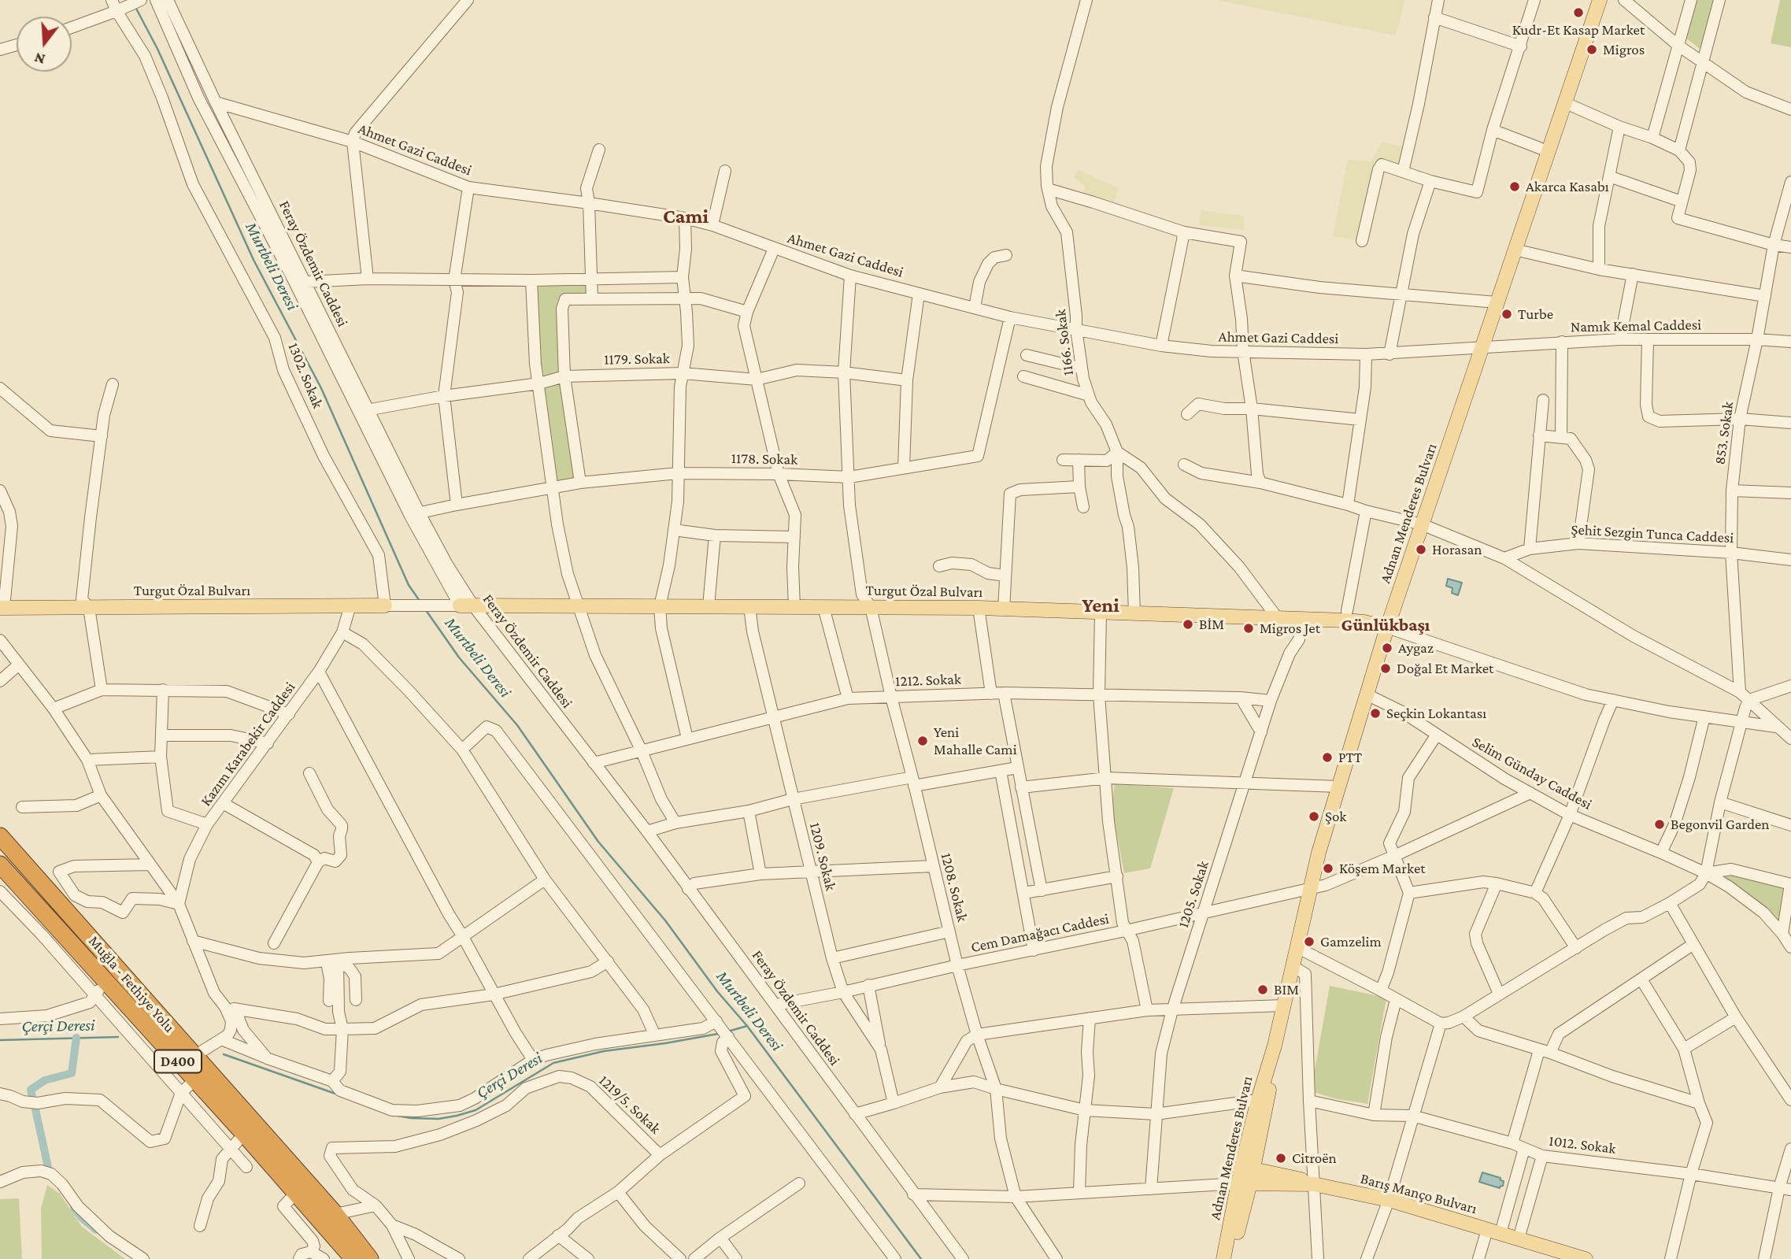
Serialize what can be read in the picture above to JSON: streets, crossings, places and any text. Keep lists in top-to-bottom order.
{
  "streets": {
    "highway": ["Muğla - Fethiye Yolu", "D400"],
    "main road": ["Adnan Menderes Bulvarı", "Turgut Özal Bulvarı", "Barış Manço Bulvarı"],
    "street": [
      "Ahmet Gazi Caddesi",
      "Feray Özdemir Caddesi",
      "Namık Kemal Caddesi",
      "1166. Sokak",
      "1179. Sokak",
      "1302. Sokak",
      "853. Sokak",
      "1178. Sokak",
      "Şehit Sezgin Tunca Caddesi",
      "1212. Sokak",
      "Kazım Karabekir Caddesi",
      "Selim Günday Caddesi",
      "1209. Sokak",
      "1208. Sokak",
      "1205. Sokak",
      "Cem Damağacı Caddesi",
      "1219/5. Sokak",
      "1012. Sokak"
    ]
  },
  "crossings": [
    ["Ahmet Gazi Caddesi", "Feray Özdemir Caddesi"],
    ["Ahmet Gazi Caddesi", "Namık Kemal Caddesi"],
    ["Ahmet Gazi Caddesi", "1166. Sokak"],
    ["Ahmet Gazi Caddesi", "1178. Sokak"],
    ["Ahmet Gazi Caddesi", "Adnan Menderes Bulvarı"],
    ["Ahmet Gazi Caddesi", "1208. Sokak"],
    ["Feray Özdemir Caddesi", "1179. Sokak"],
    ["Feray Özdemir Caddesi", "1178. Sokak"],
    ["Feray Özdemir Caddesi", "Turgut Özal Bulvarı"],
    ["Feray Özdemir Caddesi", "1212. Sokak"],
    ["Feray Özdemir Caddesi", "Cem Damağacı Caddesi"],
    ["Namık Kemal Caddesi", "853. Sokak"],
    ["Namık Kemal Caddesi", "Adnan Menderes Bulvarı"],
    ["1179. Sokak", "1208. Sokak"],
    ["1302. Sokak", "Turgut Özal Bulvarı"],
    ["853. Sokak", "Şehit Sezgin Tunca Caddesi"],
    ["1178. Sokak", "1208. Sokak"],
    ["Adnan Menderes Bulvarı", "Turgut Özal Bulvarı"],
    ["Adnan Menderes Bulvarı", "Selim Günday Caddesi"],
    ["Adnan Menderes Bulvarı", "Cem Damağacı Caddesi"],
    ["Adnan Menderes Bulvarı", "Barış Manço Bulvarı"],
    ["Turgut Özal Bulvarı", "Kazım Karabekir Caddesi"],
    ["Turgut Özal Bulvarı", "1209. Sokak"],
    ["Turgut Özal Bulvarı", "1208. Sokak"],
    ["Turgut Özal Bulvarı", "1205. Sokak"],
    ["1212. Sokak", "1209. Sokak"],
    ["1212. Sokak", "1208. Sokak"],
    ["1212. Sokak", "1205. Sokak"],
    ["Selim Günday Caddesi", "Cem Damağacı Caddesi"],
    ["1209. Sokak", "Cem Damağacı Caddesi"],
    ["1208. Sokak", "Cem Damağacı Caddesi"],
    ["1205. Sokak", "Cem Damağacı Caddesi"]
  ],
  "districts": ["Cami", "Yeni", "Günlükbaşı"],
  "water": ["Murtbeli Deresi", "Çerçi Deresi"],
  "places": [
    "Kudr-Et Kasap Market",
    "Migros",
    "Akarca Kasabı",
    "Turbe",
    "Horasan",
    "BİM",
    "Migros Jet",
    "Aygaz",
    "Doğal Et Market",
    "Seçkin Lokantası",
    "Yeni Mahalle Cami",
    "PTT",
    "Şok",
    "Begonvil Garden",
    "Köşem Market",
    "Gamzelim",
    "BIM",
    "Citroën"
  ],
  "north": "bottom"
}
